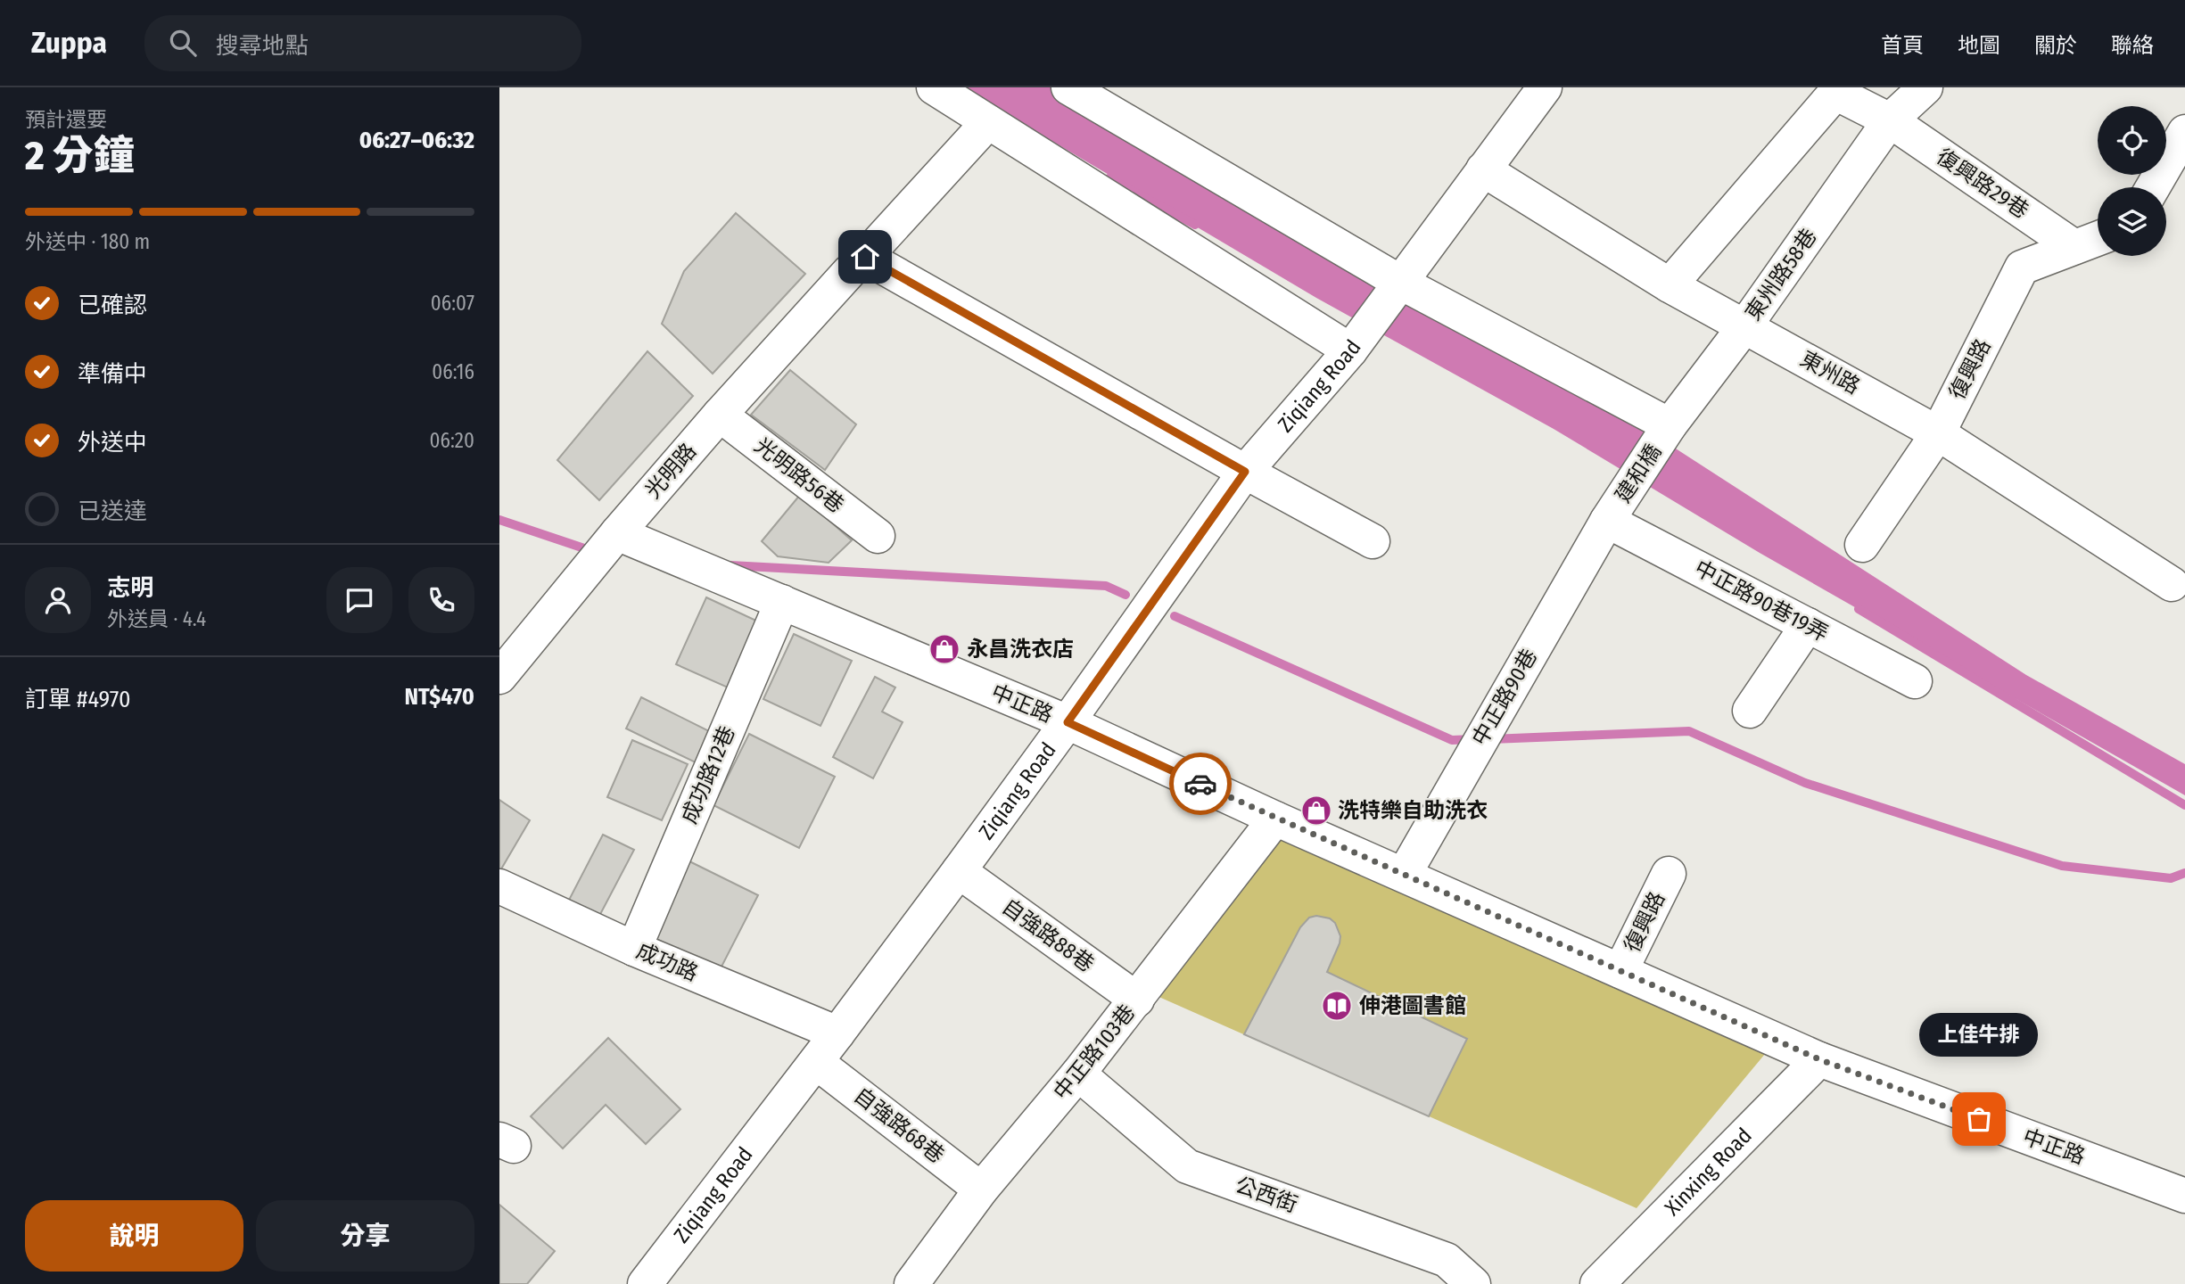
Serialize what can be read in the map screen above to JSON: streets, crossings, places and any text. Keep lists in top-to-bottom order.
{
  "streets": {
    "street": [
      "復興路29巷",
      "東州路58巷",
      "復興路",
      "東州路",
      "Ziqiang Road",
      "光明路",
      "建和橋",
      "光明路56巷",
      "中正路90巷19弄",
      "中正路90巷",
      "中正路",
      "成功路12巷",
      "自強路88巷",
      "成功路",
      "中正路103巷",
      "自強路68巷",
      "Xinxing Road",
      "公西街"
    ]
  },
  "crossings": [
    ["復興路29巷", "東州路58巷"],
    ["復興路29巷", "復興路"],
    ["東州路58巷", "東州路"],
    ["東州路58巷", "建和橋"],
    ["復興路", "東州路"],
    ["復興路", "中正路"],
    ["東州路", "Ziqiang Road"],
    ["Ziqiang Road", "中正路"],
    ["Ziqiang Road", "自強路88巷"],
    ["Ziqiang Road", "成功路"],
    ["Ziqiang Road", "自強路68巷"],
    ["光明路", "光明路56巷"],
    ["光明路", "中正路"],
    ["建和橋", "中正路90巷19弄"],
    ["建和橋", "中正路90巷"],
    ["中正路90巷19弄", "中正路90巷"],
    ["中正路90巷", "中正路"],
    ["中正路", "成功路12巷"],
    ["中正路", "中正路103巷"],
    ["中正路", "Xinxing Road"],
    ["成功路12巷", "成功路"],
    ["自強路88巷", "中正路103巷"],
    ["中正路103巷", "自強路68巷"],
    ["中正路103巷", "公西街"]
  ],
  "places": {
    "shop": ["永昌洗衣店", "洗特樂自助洗衣"],
    "library": ["伸港圖書館"],
    "other": ["上佳牛排"]
  },
  "page": {
    "header": "Zuppa",
    "search": "搜尋地點",
    "nav": [
      "首頁",
      "地圖",
      "關於",
      "聯絡"
    ],
    "heading": ["2 分鐘", "預計還要", "06:27–06:32"],
    "panel": [
      "志明",
      "外送員 · 4.4",
      "訂單 #4970",
      "NT$470"
    ],
    "bar": "外送中 · 180 m",
    "list": [
      ["已確認", "06:07"],
      ["準備中", "06:16"],
      ["外送中", "06:20"],
      "已送達"
    ],
    "bubble": "上佳牛排",
    "buttons": ["說明", "分享"]
  }
}
